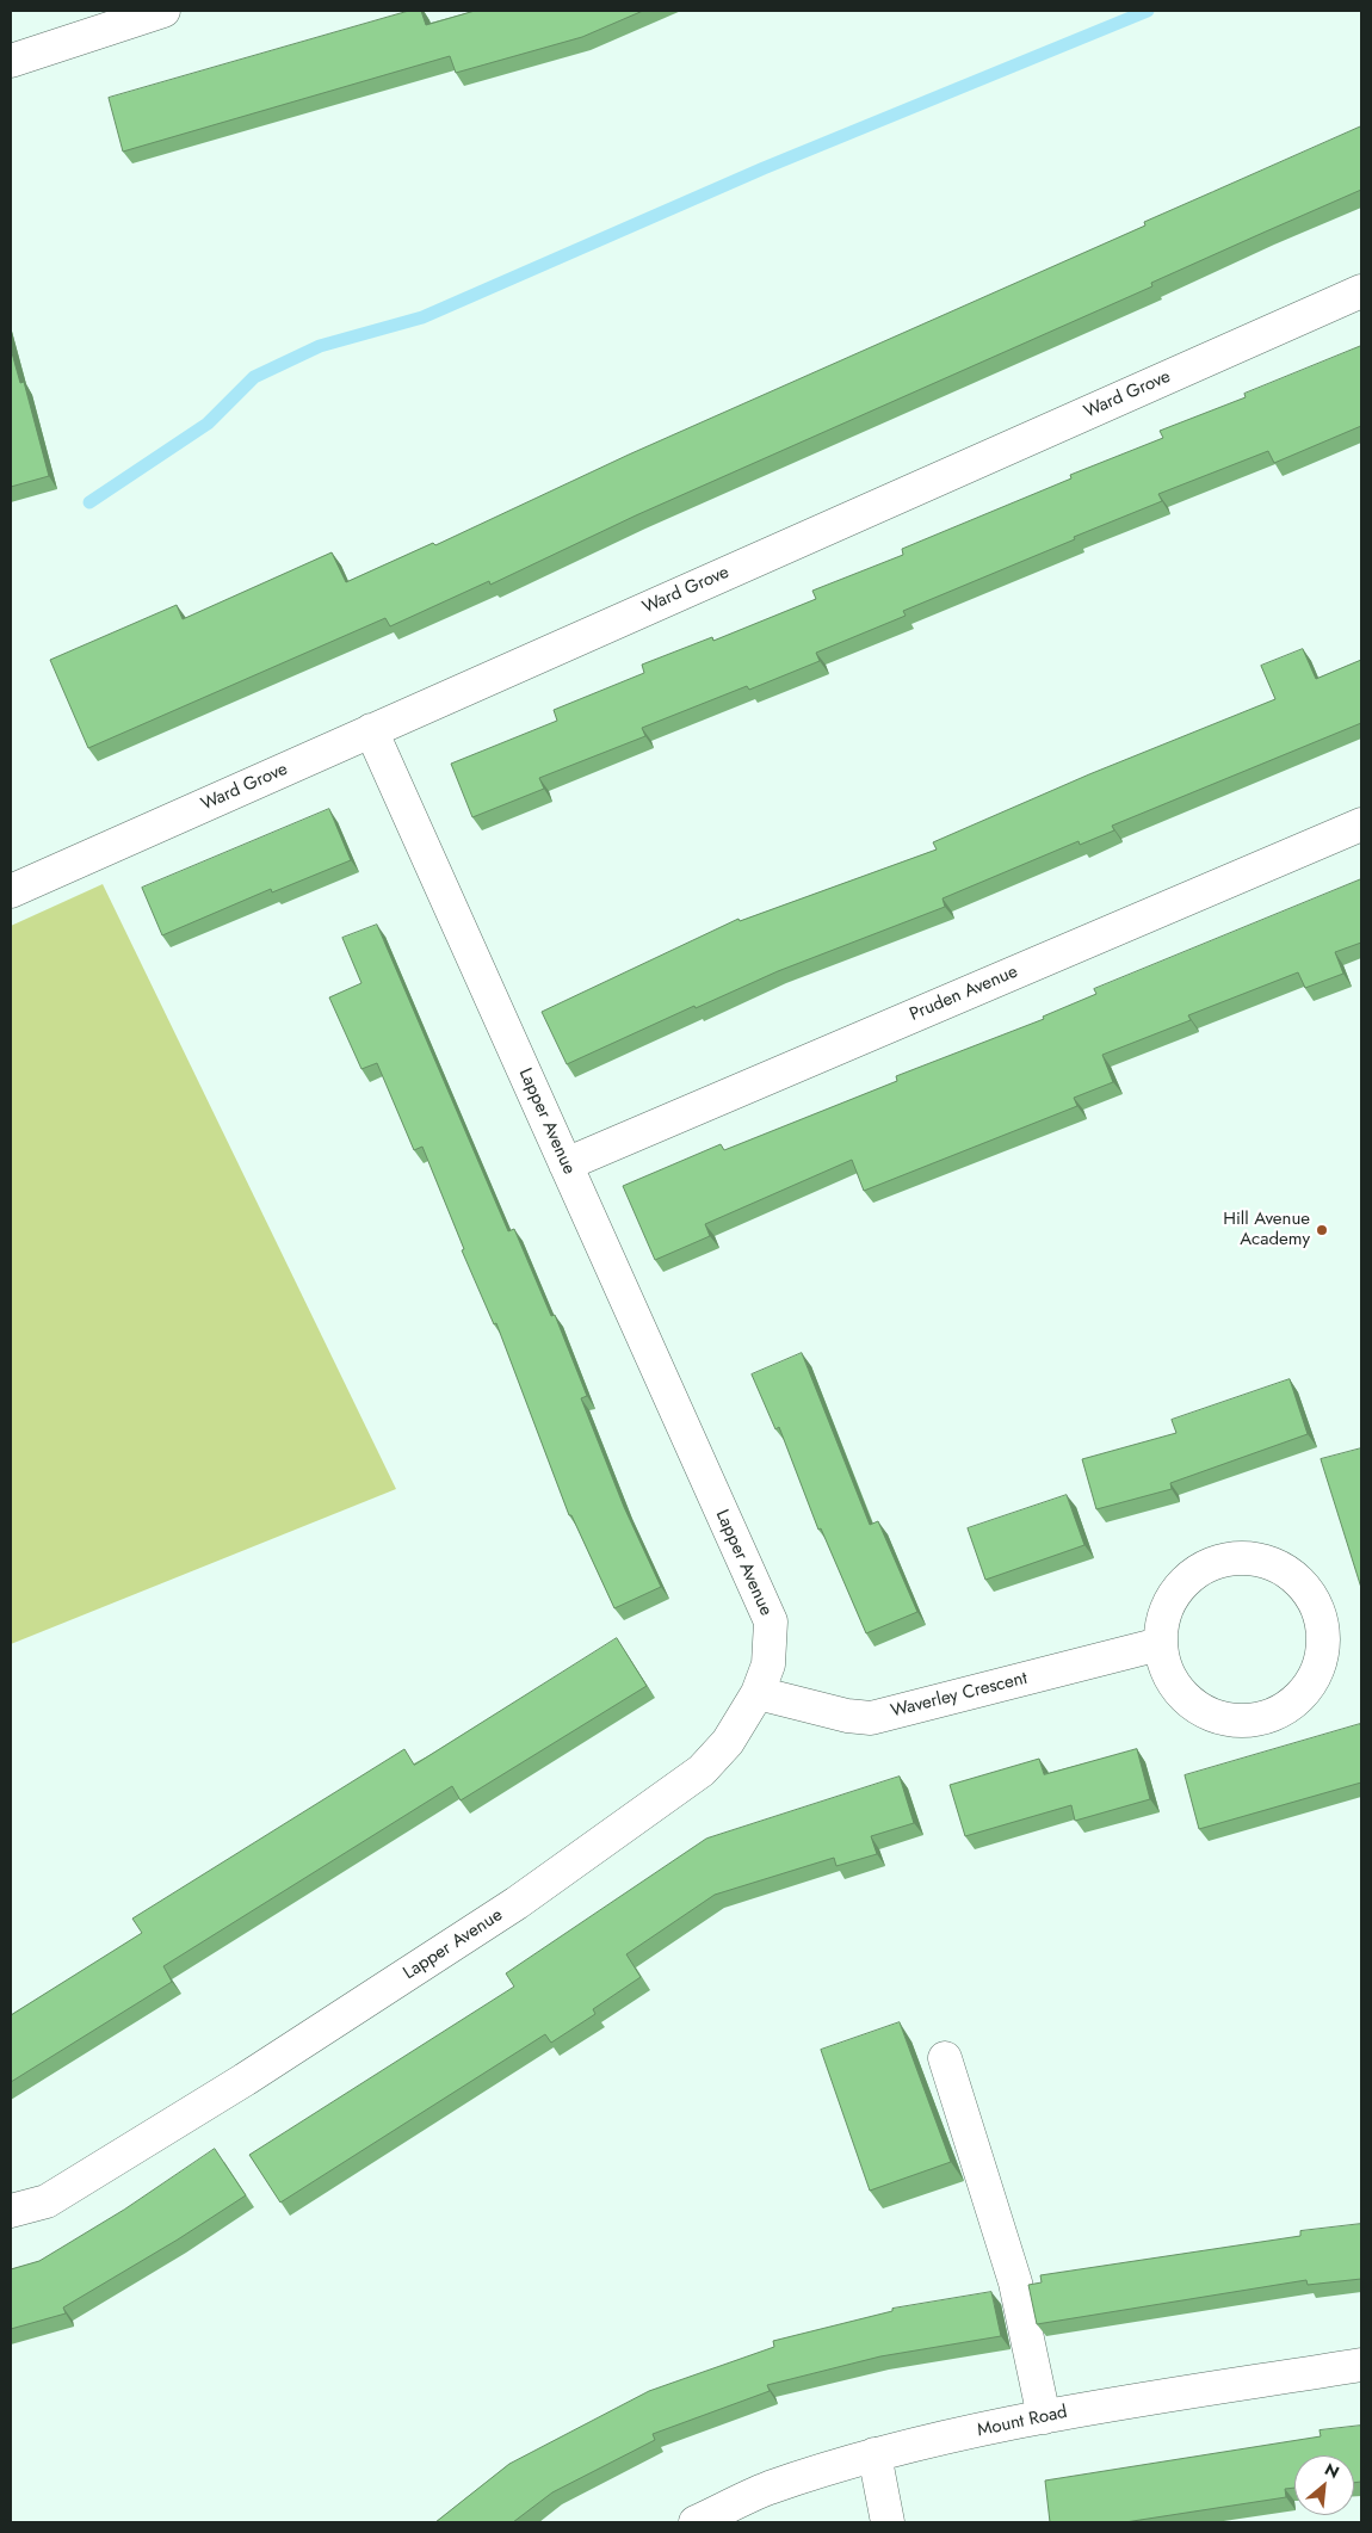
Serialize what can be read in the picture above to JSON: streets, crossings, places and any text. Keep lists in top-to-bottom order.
{
  "streets": {
    "street": [
      "Ward Grove",
      "Pruden Avenue",
      "Lapper Avenue",
      "Waverley Crescent",
      "Mount Road"
    ]
  },
  "crossings": [
    ["Ward Grove", "Lapper Avenue"],
    ["Pruden Avenue", "Lapper Avenue"],
    ["Lapper Avenue", "Waverley Crescent"]
  ],
  "places": ["Hill Avenue Academy"],
  "north": "top right"
}
